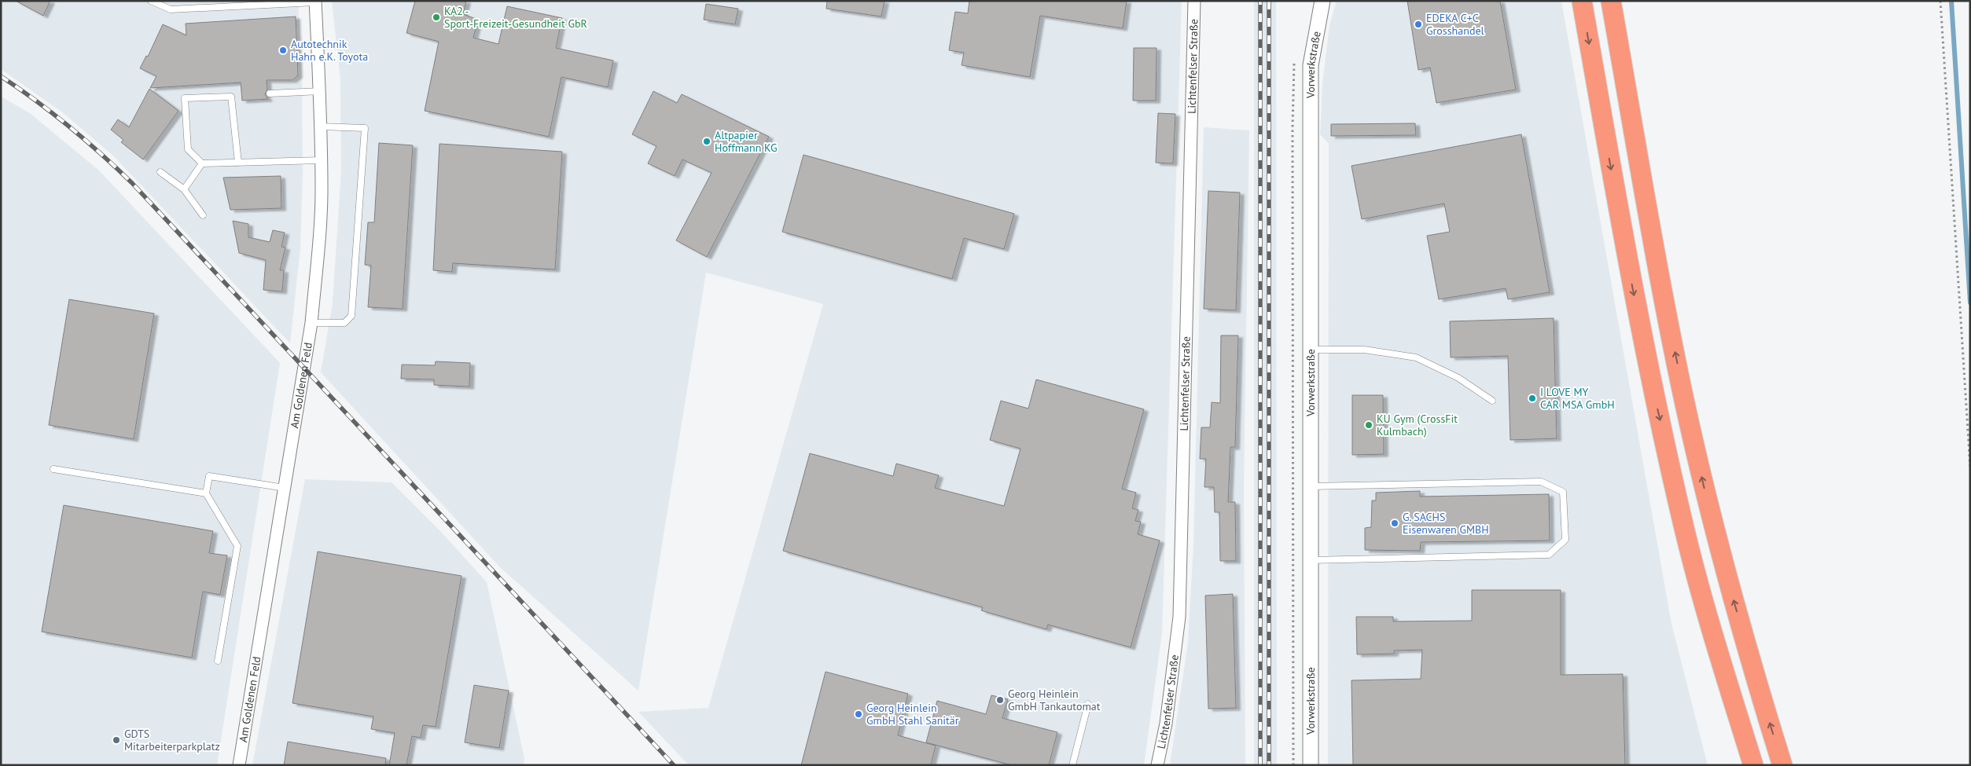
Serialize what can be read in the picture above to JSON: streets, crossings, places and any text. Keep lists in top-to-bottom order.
{
  "streets": {
    "street": ["Vorwerkstraße", "Lichtenfelser Straße", "Am Goldenen Feld"]
  },
  "places": [
    "KA2 - Sport-Freizeit-Gesundheit GbR",
    "EDEKA C+C Grosshandel",
    "Autotechnik Hahn e.K. Toyota",
    "Altpapier Hoffmann KG",
    "I LOVE MY CAR MSA GmbH",
    "KU Gym (CrossFit Kulmbach)",
    "G. SACHS Eisenwaren GMBH",
    "Georg Heinlein GmbH Tankautomat",
    "Georg Heinlein GmbH Stahl Sanitär",
    "GDTS Mitarbeiterparkplatz"
  ]
}
